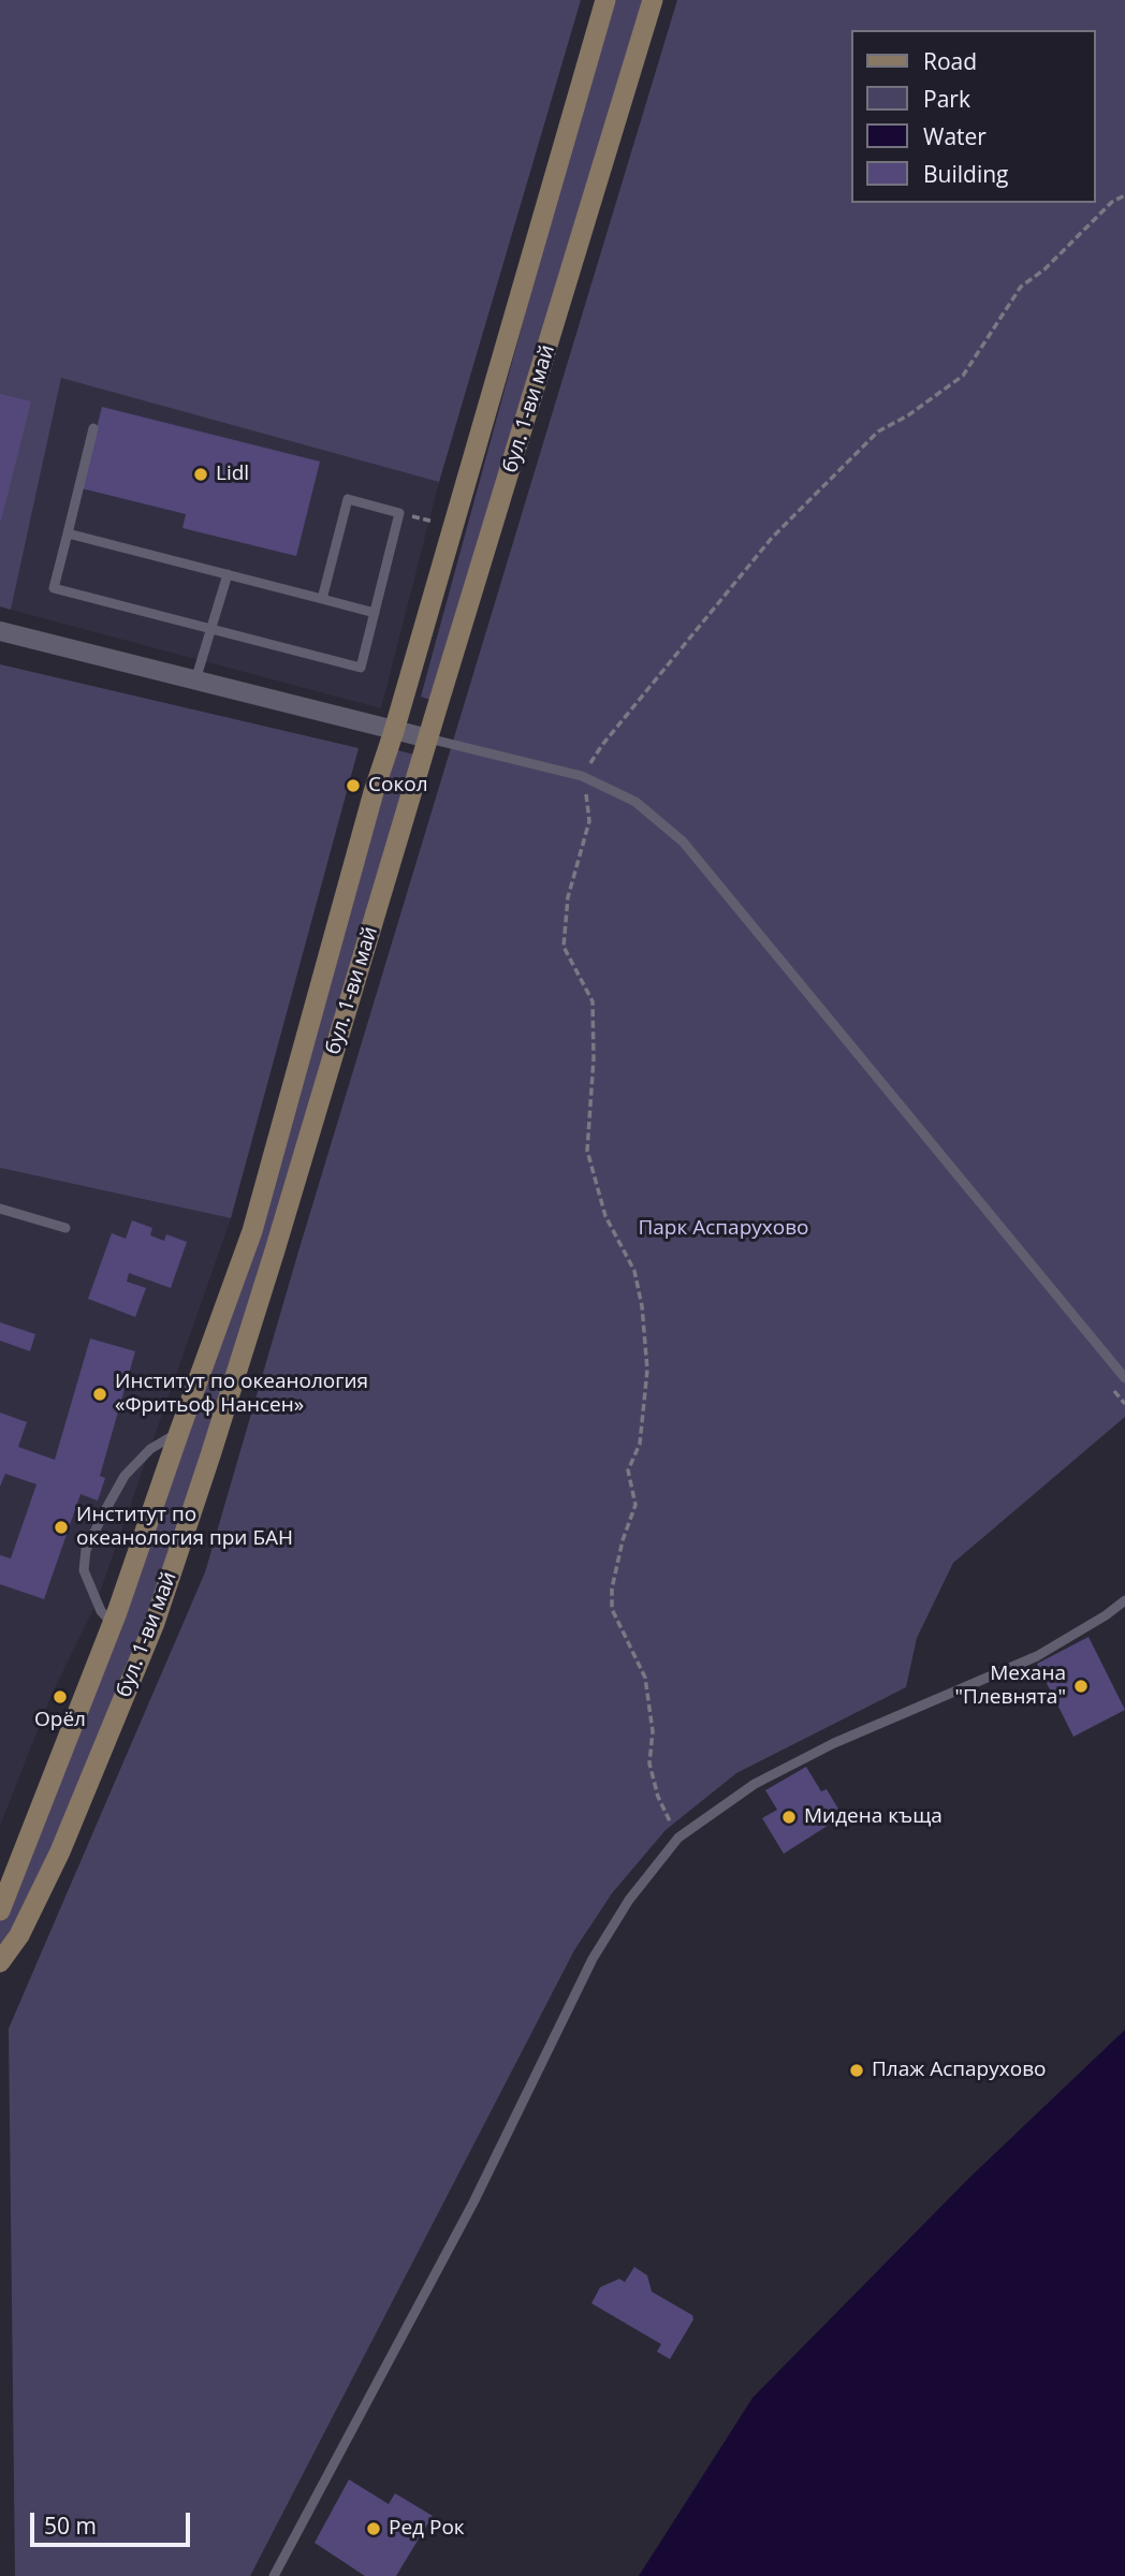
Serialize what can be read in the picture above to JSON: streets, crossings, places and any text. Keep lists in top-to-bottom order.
{
  "streets": {
    "main road": ["бул. 1-ви май"]
  },
  "parks": ["Парк Аспарухово"],
  "places": [
    "Lidl",
    "Сокол",
    "Институт по океанология «Фритьоф Нансен»",
    "Институт по океанология при БАН",
    "Механа \"Плевнята\"",
    "Орёл",
    "Мидена къща",
    "Плаж Аспарухово",
    "Ред Рок"
  ],
  "legend": [
    "Road",
    "Park",
    "Water",
    "Building"
  ],
  "scale_bar": "50 m"
}
